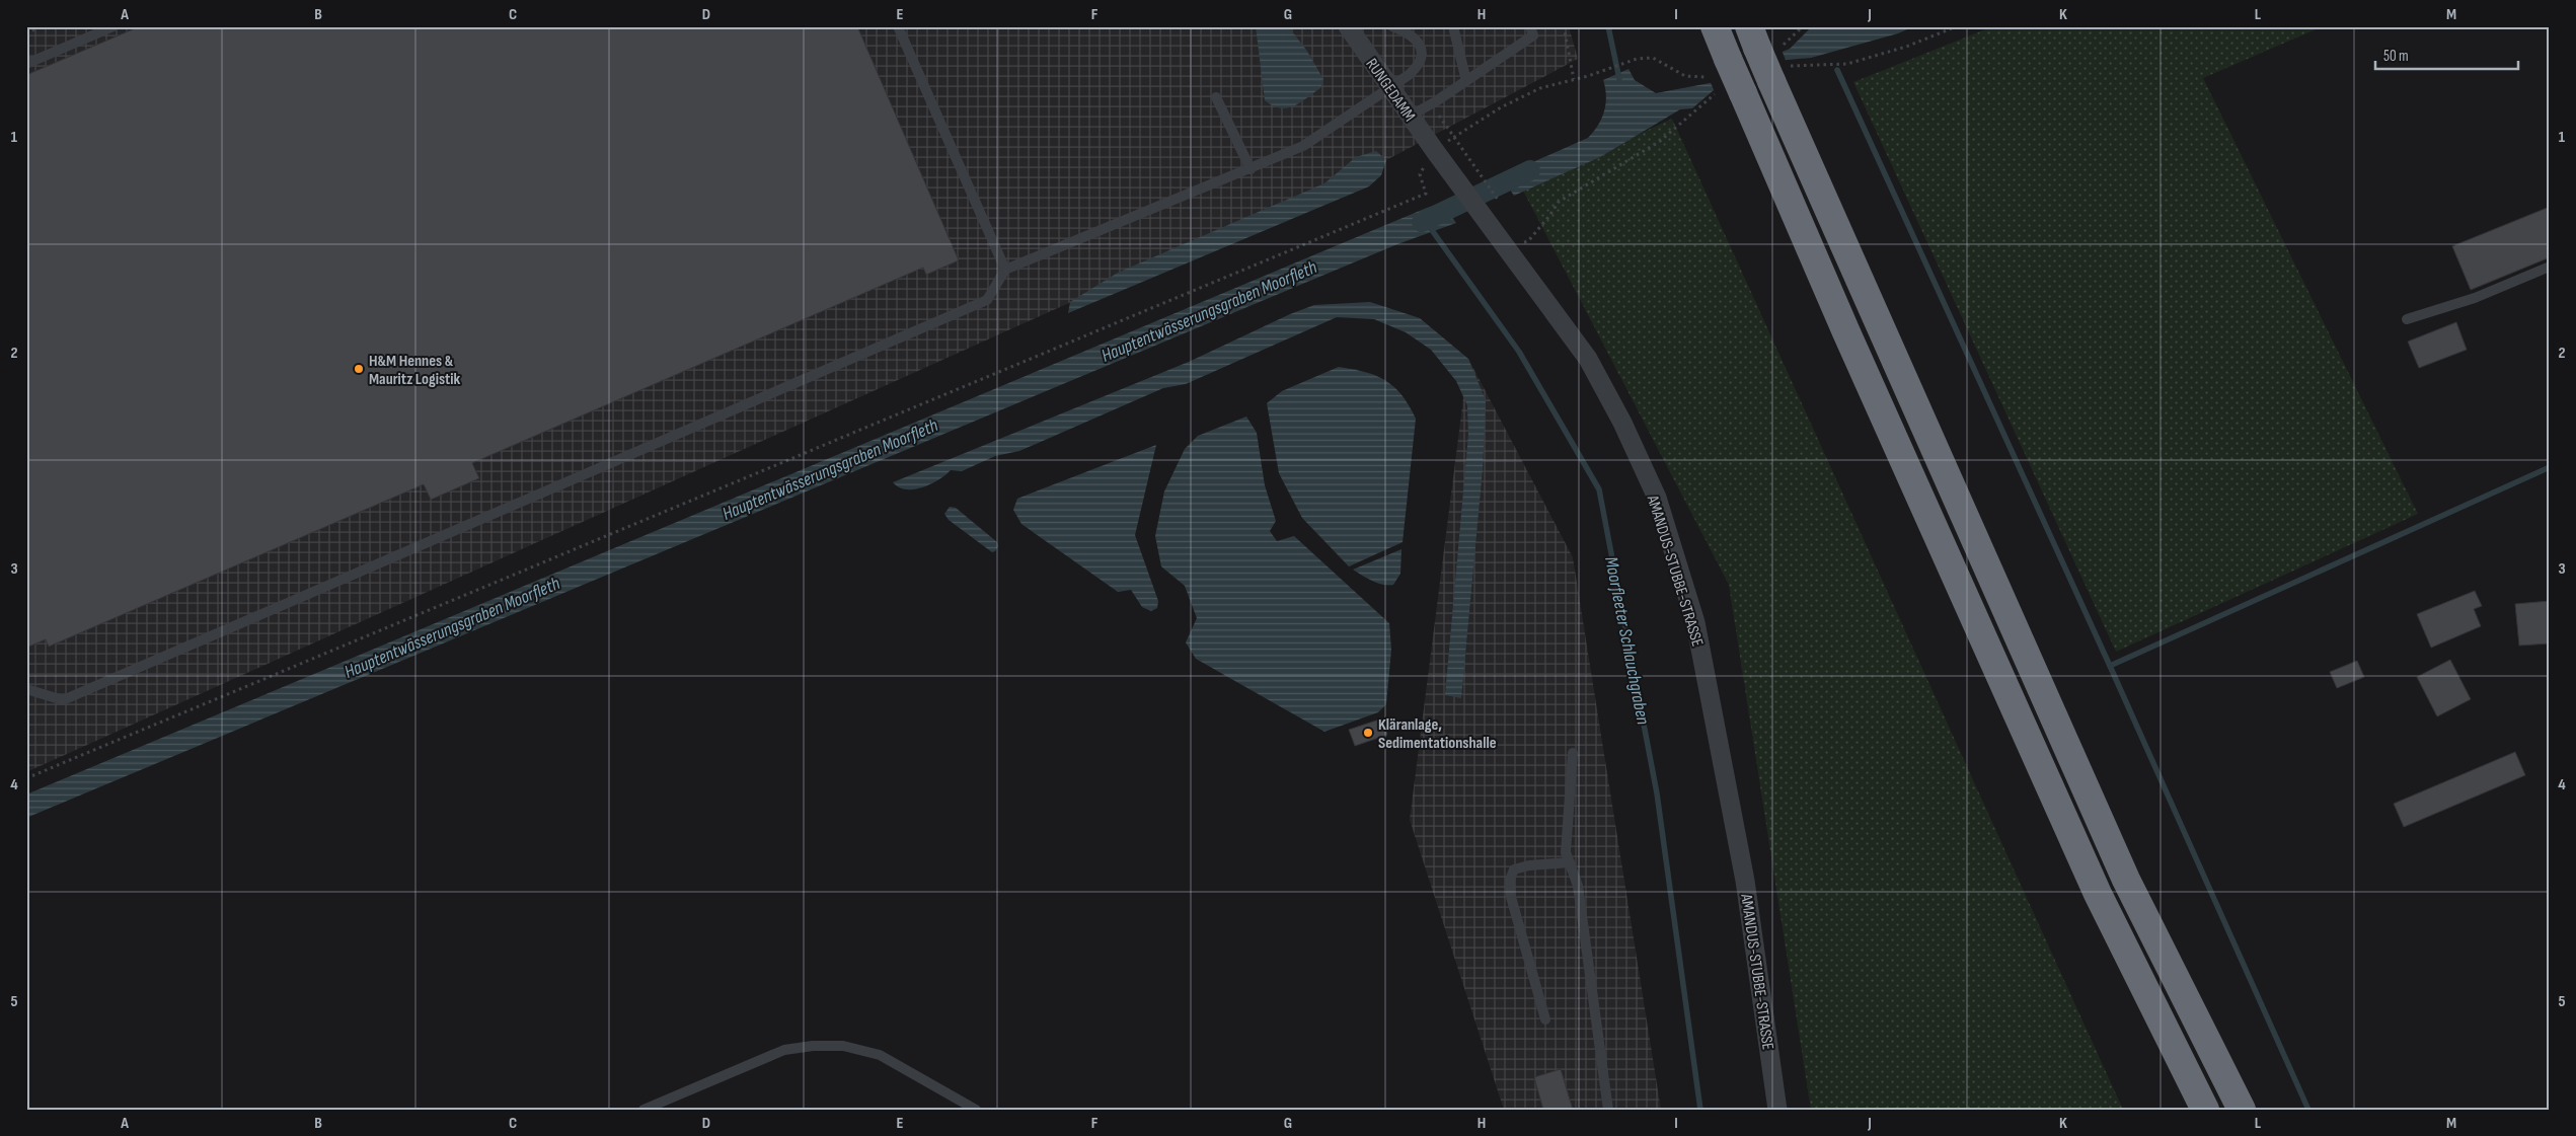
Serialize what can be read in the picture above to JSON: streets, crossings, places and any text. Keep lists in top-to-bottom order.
{
  "streets": {
    "street": ["RUNGEDAMM", "AMANDUS-STUBBE-STRASSE"]
  },
  "crossings": [
    ["RUNGEDAMM", "AMANDUS-STUBBE-STRASSE"]
  ],
  "water": ["Hauptentwässerungsgraben Moorfleth", "Moorfleeter Schlauchgraben"],
  "places": ["H&M Hennes & Mauritz Logistik", "Kläranlage, Sedimentationshalle"],
  "scale_bar": "50 m",
  "grid": {
    "columns": [
      "A",
      "B",
      "C",
      "D",
      "E",
      "F",
      "G",
      "H",
      "I",
      "J",
      "K",
      "L",
      "M"
    ],
    "rows": [
      "1",
      "2",
      "3",
      "4",
      "5"
    ]
  }
}
